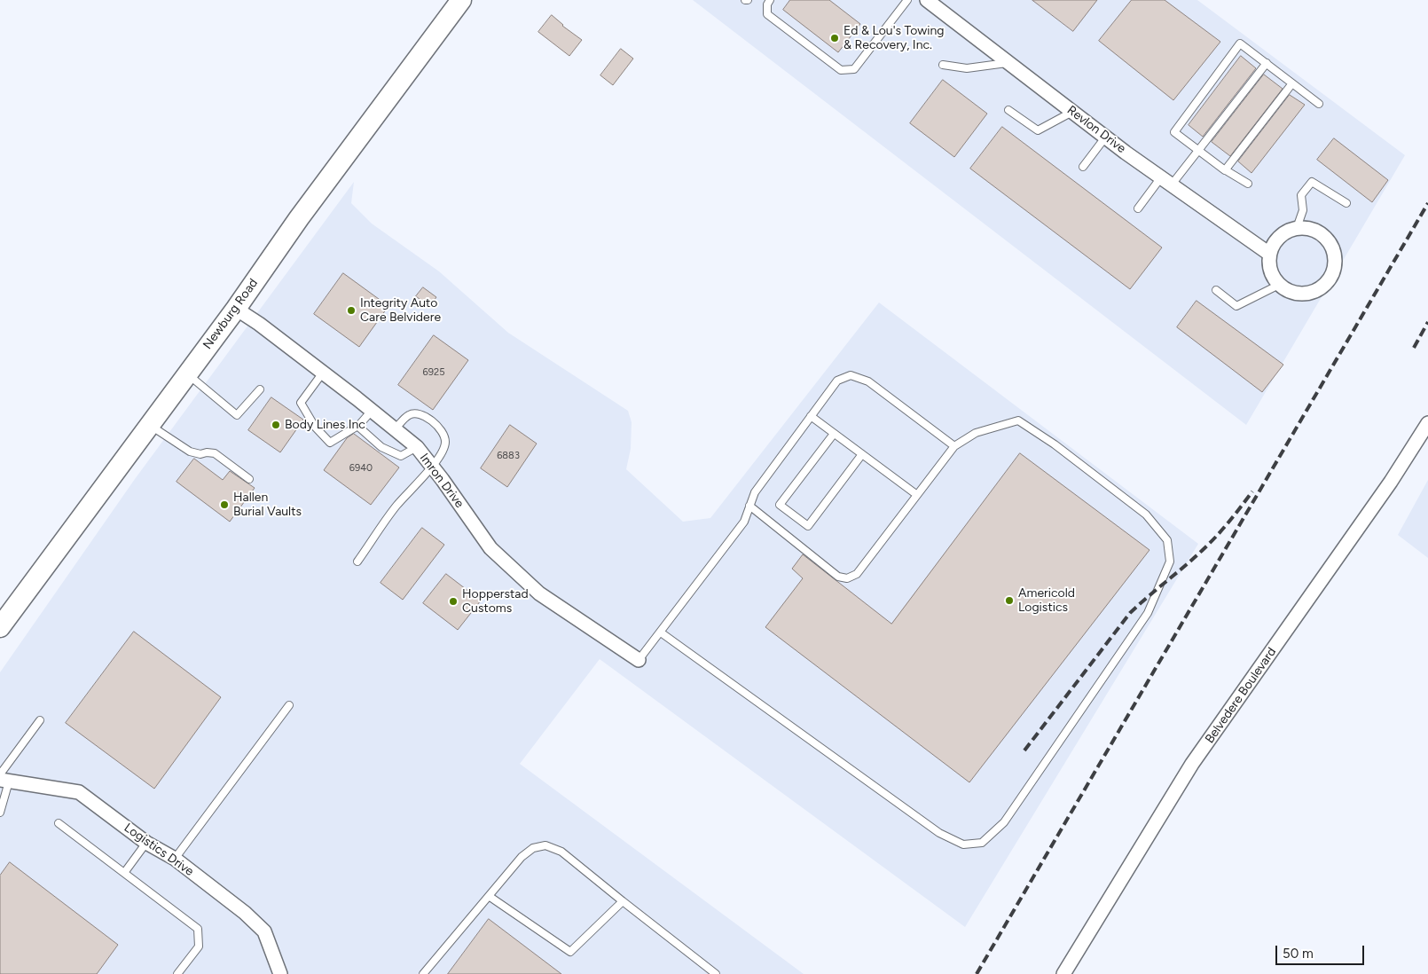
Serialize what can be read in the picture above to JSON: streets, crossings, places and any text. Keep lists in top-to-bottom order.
{
  "streets": {
    "main road": ["Newburg Road"],
    "street": [
      "Revlon Drive",
      "Imron Drive",
      "Belvedere Boulevard",
      "Logistics Drive"
    ]
  },
  "crossings": [
    ["Newburg Road", "Imron Drive"]
  ],
  "places": [
    "Ed & Lou's Towing & Recovery, Inc.",
    "Integrity Auto Care Belvidere",
    "Body Lines Inc",
    "Hallen Burial Vaults",
    "Americold Logistics",
    "Hopperstad Customs"
  ],
  "house_numbers": ["6925", "6883", "6940"],
  "scale_bar": "50 m"
}
